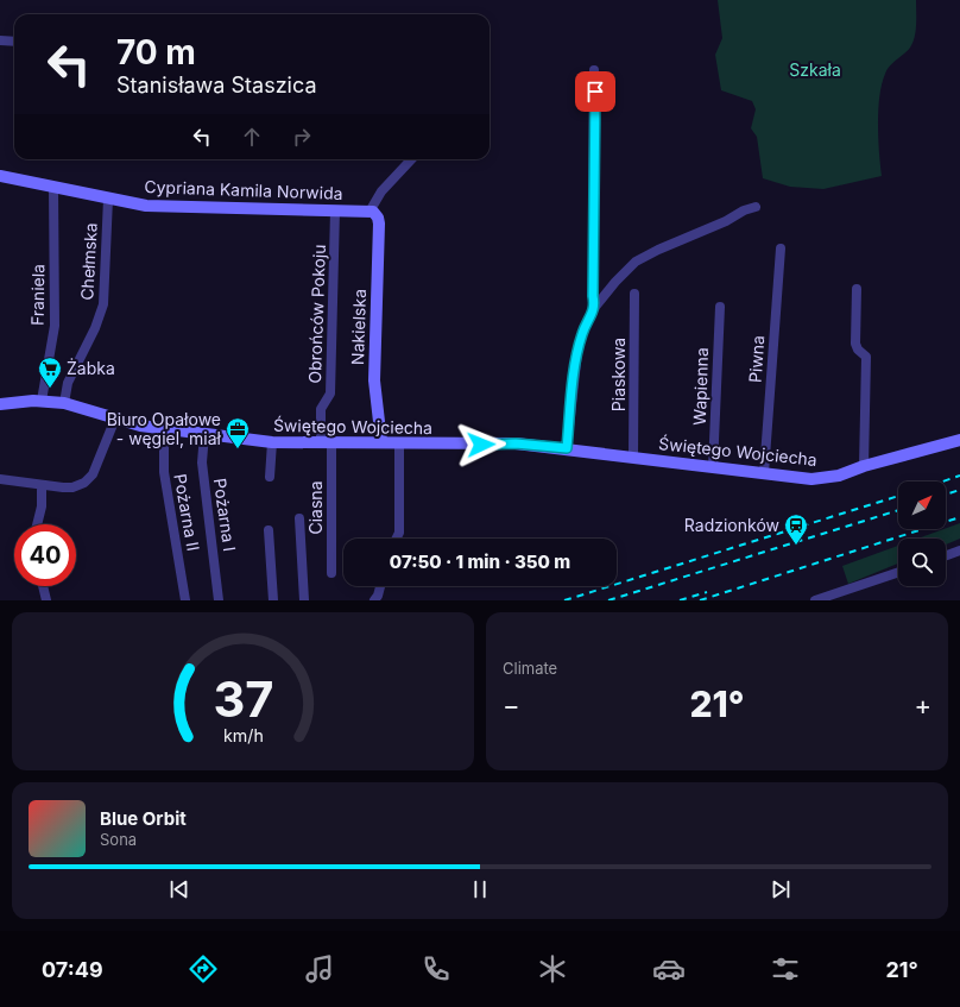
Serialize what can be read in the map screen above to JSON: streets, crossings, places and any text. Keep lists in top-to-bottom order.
{
  "streets": {
    "street": [
      "Cypriana Kamila Norwida",
      "Chełmska",
      "Franiela",
      "Obrońców Pokoju",
      "Nakielska",
      "Piwna",
      "Piaskowa",
      "Wapienna",
      "Świętego Wojciecha",
      "Ciasna",
      "Pożarna II",
      "Pożarna I"
    ]
  },
  "crossings": [
    ["Cypriana Kamila Norwida", "Chełmska"],
    ["Cypriana Kamila Norwida", "Franiela"],
    ["Cypriana Kamila Norwida", "Obrońców Pokoju"],
    ["Cypriana Kamila Norwida", "Nakielska"],
    ["Chełmska", "Świętego Wojciecha"],
    ["Franiela", "Świętego Wojciecha"],
    ["Obrońców Pokoju", "Świętego Wojciecha"],
    ["Obrońców Pokoju", "Ciasna"],
    ["Nakielska", "Świętego Wojciecha"],
    ["Piwna", "Świętego Wojciecha"],
    ["Piaskowa", "Świętego Wojciecha"],
    ["Wapienna", "Świętego Wojciecha"],
    ["Świętego Wojciecha", "Ciasna"],
    ["Świętego Wojciecha", "Pożarna II"],
    ["Świętego Wojciecha", "Pożarna I"]
  ],
  "parks": ["Szkała"],
  "places": {
    "supermarket": ["Żabka"],
    "office": ["Biuro Opałowe - węgiel, miał"],
    "station": ["Radzionków"]
  },
  "north": "top right",
  "page": {
    "turn": ["70 m", "Stanisława Staszica"],
    "limit": "40",
    "trip": "07:50 · 1 min · 350 m",
    "tile": "Climate",
    "heat": ["−", "21°", "+"],
    "song": ["Blue Orbit", "Sona"],
    "tabs": ["07:49", "21°"],
    "gauge": ["37", "km/h"]
  }
}
